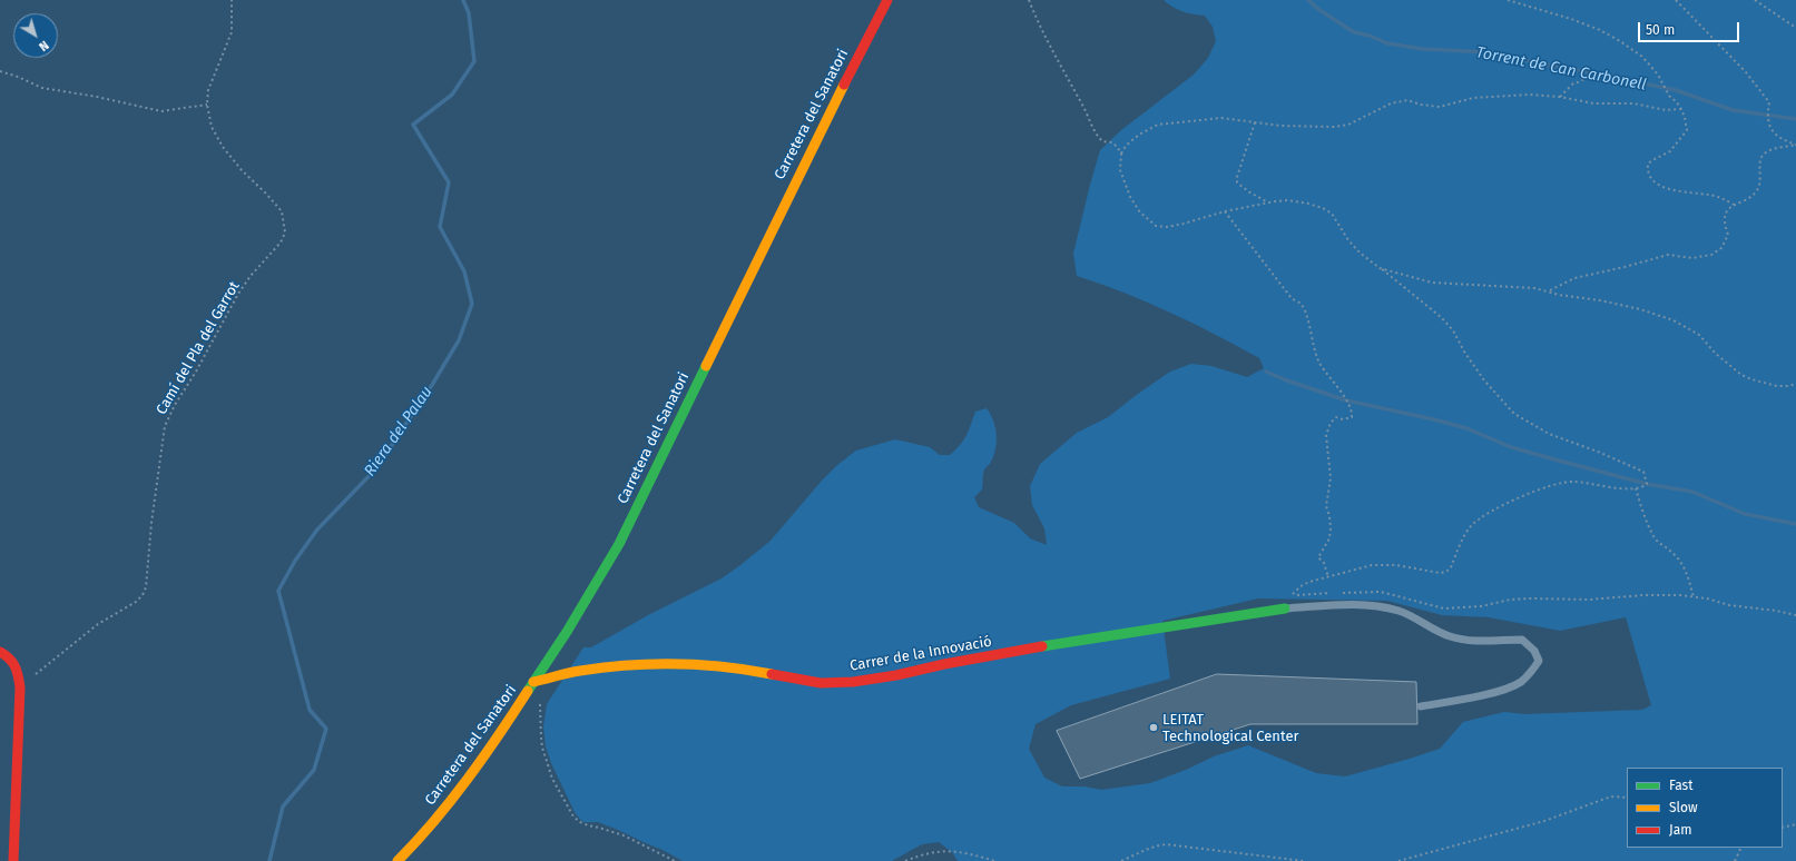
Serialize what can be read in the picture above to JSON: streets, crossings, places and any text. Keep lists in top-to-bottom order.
{
  "streets": {
    "street": ["Carretera del Sanatori", "Carrer de la Innovació"],
    "path": ["Camí del Pla del Garrot"]
  },
  "crossings": [
    ["Carretera del Sanatori", "Carrer de la Innovació"]
  ],
  "water": ["Torrent de Can Carbonell", "Riera del Palau"],
  "places": ["LEITAT Technological Center"],
  "legend": ["Fast", "Slow", "Jam"],
  "scale_bar": "50 m",
  "north": "bottom right"
}
